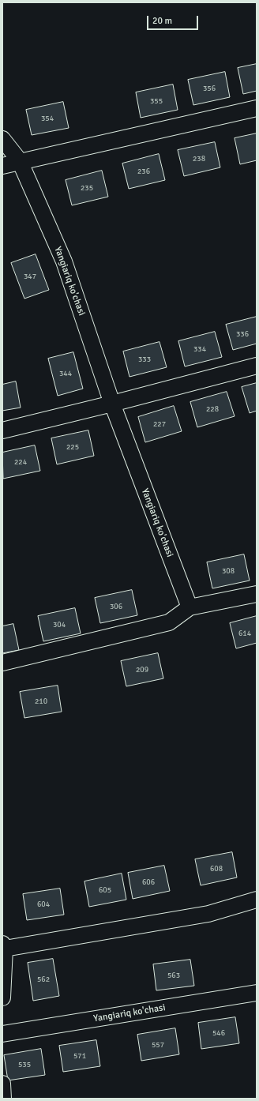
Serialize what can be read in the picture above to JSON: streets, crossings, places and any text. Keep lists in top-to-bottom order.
{
  "streets": {
    "street": ["Yangiariq ko'chasi"]
  },
  "house_numbers": [
    "356",
    "355",
    "354",
    "238",
    "236",
    "235",
    "347",
    "336",
    "334",
    "333",
    "344",
    "228",
    "227",
    "225",
    "224",
    "308",
    "306",
    "304",
    "614",
    "209",
    "210",
    "608",
    "606",
    "605",
    "604",
    "563",
    "562",
    "546",
    "557",
    "571",
    "535"
  ],
  "scale_bar": "20 m"
}
